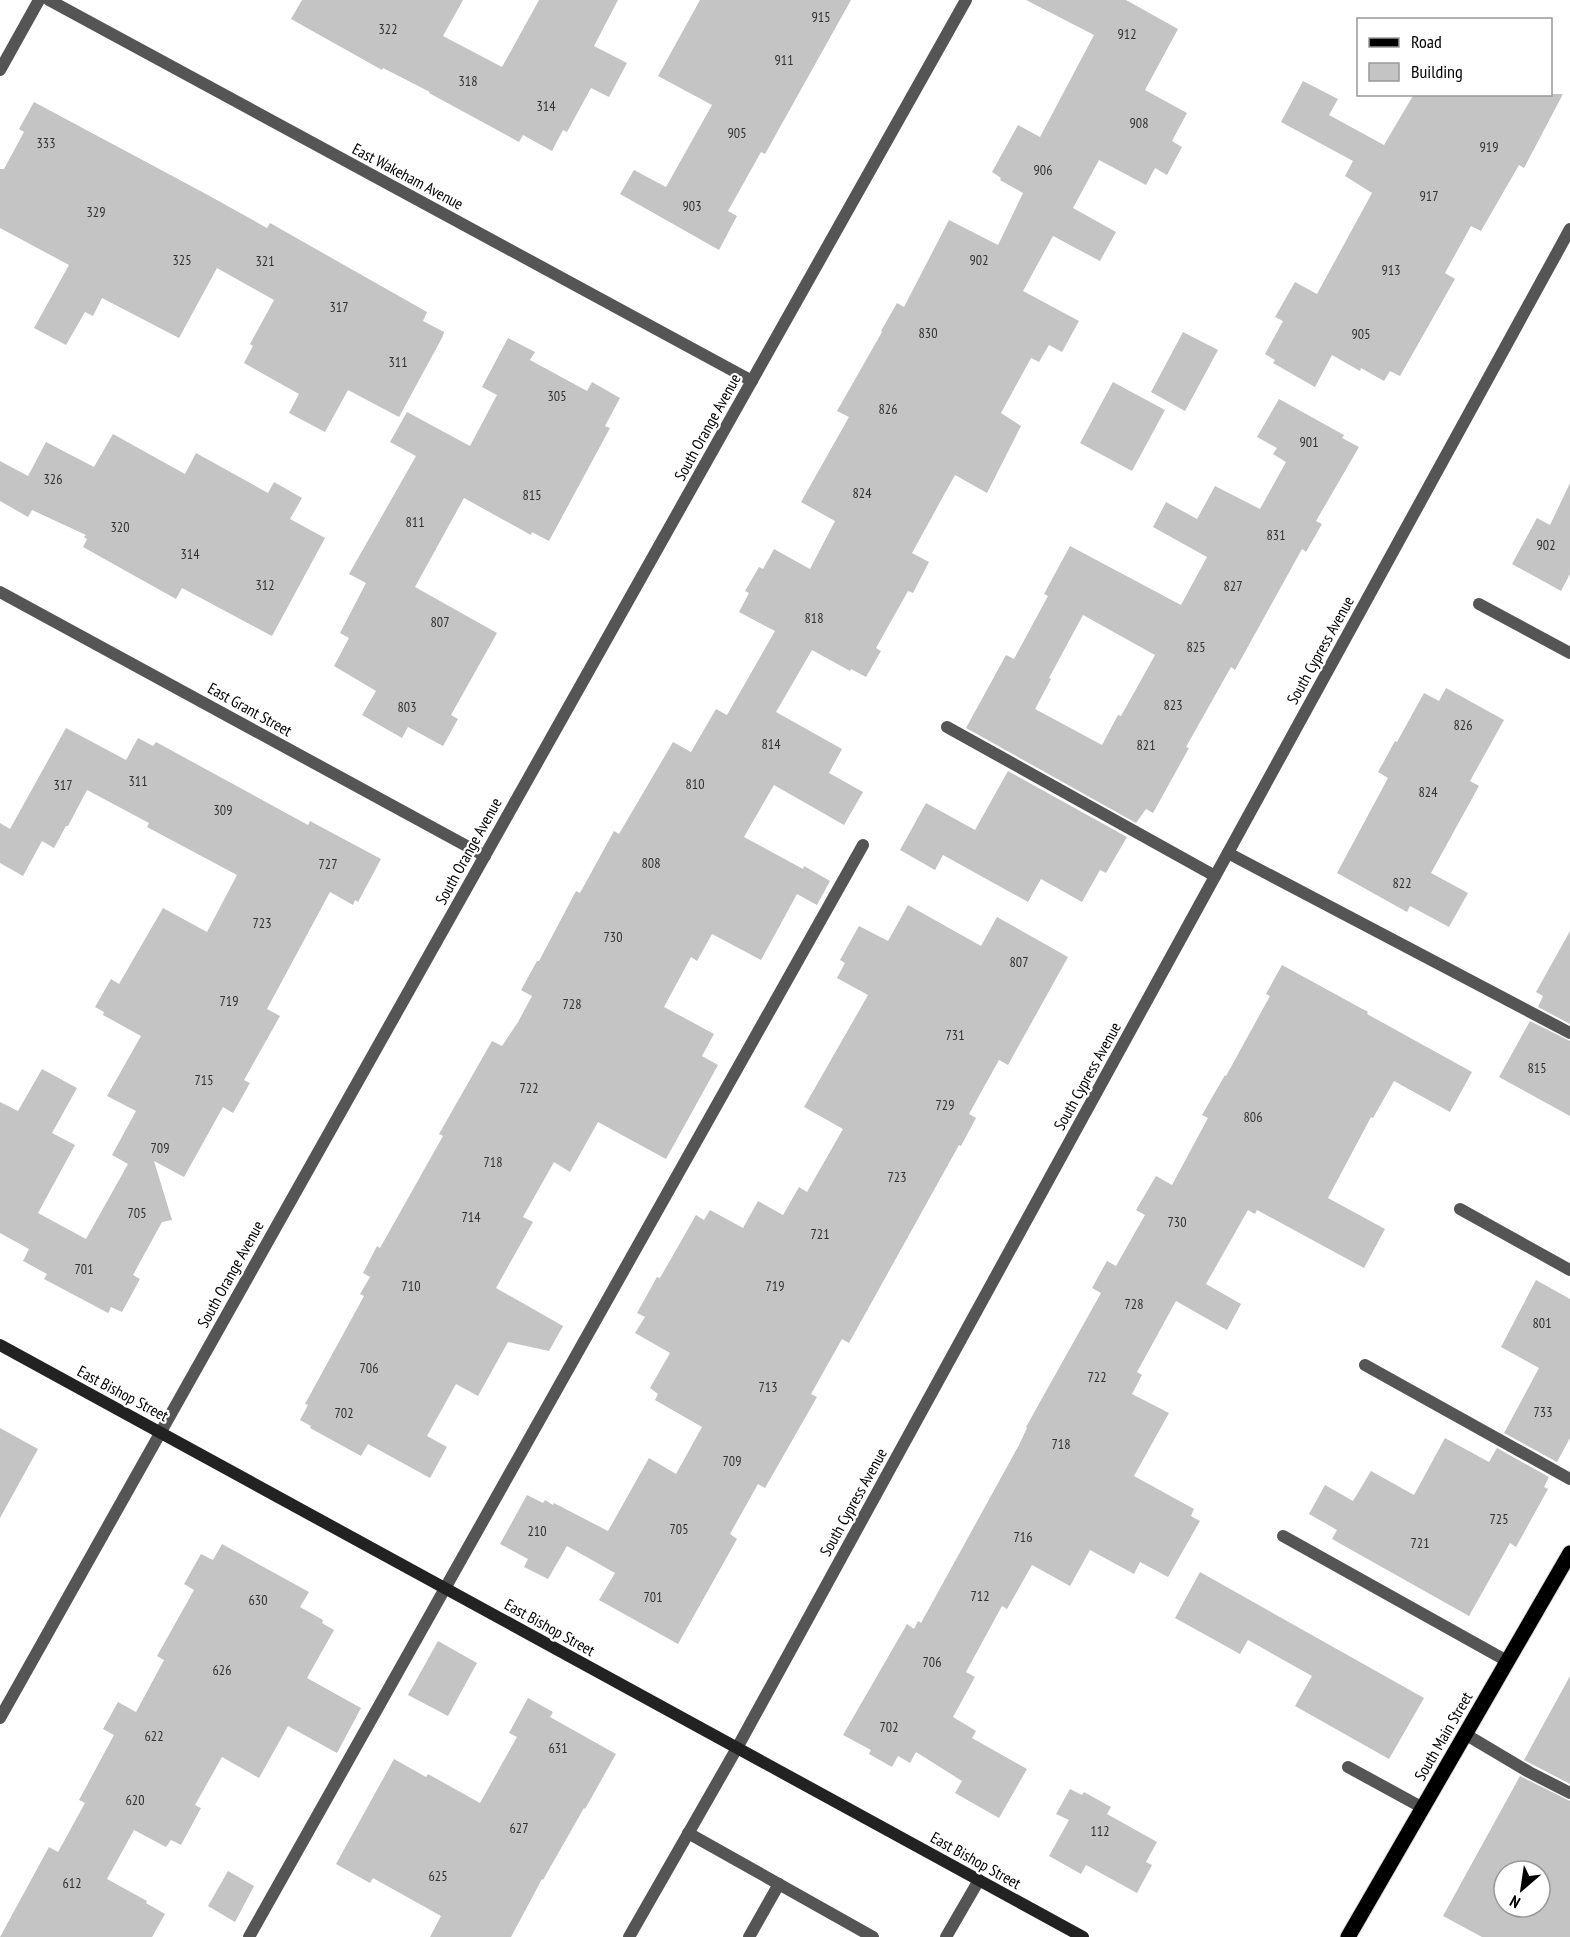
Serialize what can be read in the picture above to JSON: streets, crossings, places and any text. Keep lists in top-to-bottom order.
{
  "streets": {
    "main road": ["South Main Street"],
    "street": [
      "East Wakeham Avenue",
      "South Orange Avenue",
      "South Cypress Avenue",
      "East Grant Street",
      "East Bishop Street"
    ]
  },
  "crossings": [
    ["East Wakeham Avenue", "South Orange Avenue"],
    ["South Orange Avenue", "East Grant Street"],
    ["South Orange Avenue", "East Bishop Street"],
    ["South Cypress Avenue", "East Bishop Street"]
  ],
  "house_numbers": [
    "915",
    "322",
    "912",
    "911",
    "318",
    "314",
    "908",
    "905",
    "333",
    "919",
    "906",
    "917",
    "903",
    "329",
    "325",
    "902",
    "321",
    "913",
    "317",
    "830",
    "905",
    "311",
    "305",
    "826",
    "901",
    "326",
    "824",
    "815",
    "811",
    "320",
    "831",
    "902",
    "314",
    "312",
    "827",
    "818",
    "807",
    "825",
    "823",
    "803",
    "826",
    "814",
    "821",
    "311",
    "810",
    "317",
    "824",
    "309",
    "808",
    "727",
    "822",
    "723",
    "730",
    "807",
    "719",
    "728",
    "731",
    "815",
    "715",
    "722",
    "729",
    "806",
    "709",
    "718",
    "723",
    "705",
    "714",
    "730",
    "721",
    "701",
    "710",
    "719",
    "728",
    "801",
    "706",
    "722",
    "713",
    "733",
    "702",
    "718",
    "709",
    "725",
    "705",
    "210",
    "716",
    "721",
    "712",
    "701",
    "630",
    "706",
    "626",
    "702",
    "622",
    "631",
    "620",
    "627",
    "112",
    "625",
    "612"
  ],
  "legend": ["Road", "Building"],
  "north": "bottom left"
}
